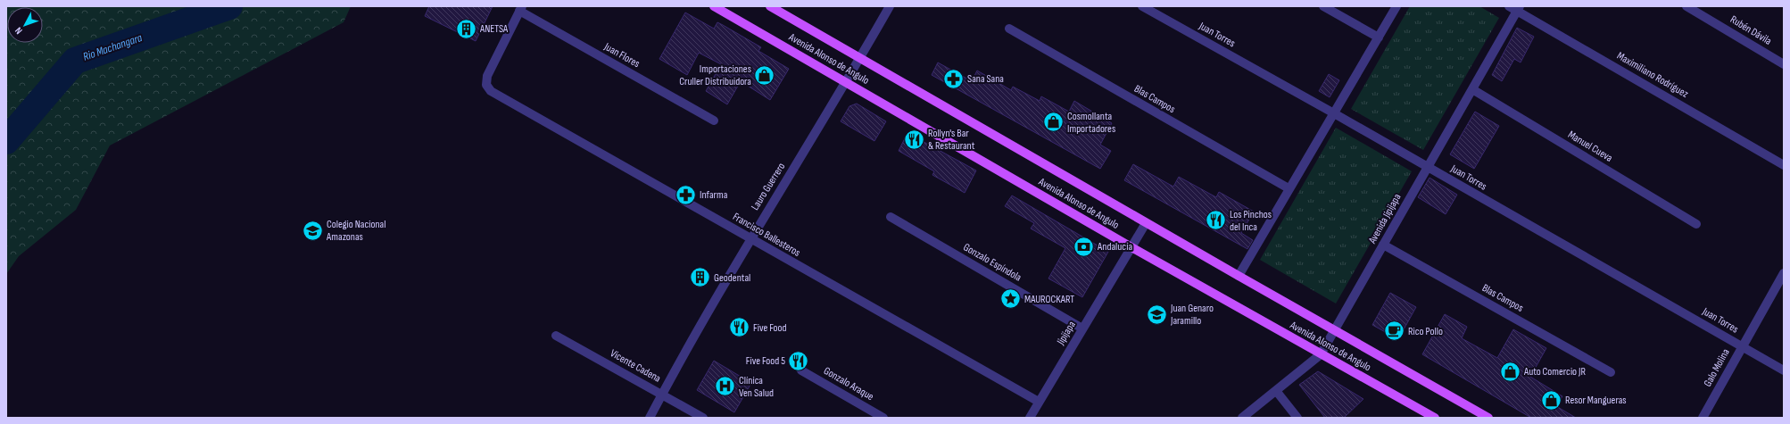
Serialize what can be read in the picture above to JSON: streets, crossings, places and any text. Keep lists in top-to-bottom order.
{
  "streets": {
    "main road": ["Avenida Alonso de Angulo"],
    "street": [
      "Rubén Dávila",
      "Juan Torres",
      "Juan Flores",
      "Maximiliano Rodríguez",
      "Blas Campos",
      "Manuel Cueva",
      "Lauro Guerrero",
      "Avenida Jipijapa",
      "Francisco Ballesteros",
      "Gonzalo Espíndola",
      "Jipijapa",
      "Vicente Cadena",
      "Galo Molina",
      "Gonzalo Araque"
    ]
  },
  "crossings": [
    ["Juan Torres", "Avenida Jipijapa"],
    ["Juan Torres", "Galo Molina"],
    ["Juan Flores", "Francisco Ballesteros"],
    ["Avenida Alonso de Angulo", "Lauro Guerrero"],
    ["Avenida Alonso de Angulo", "Avenida Jipijapa"],
    ["Avenida Alonso de Angulo", "Jipijapa"],
    ["Maximiliano Rodríguez", "Avenida Jipijapa"],
    ["Blas Campos", "Avenida Jipijapa"],
    ["Manuel Cueva", "Avenida Jipijapa"],
    ["Lauro Guerrero", "Francisco Ballesteros"],
    ["Lauro Guerrero", "Vicente Cadena"],
    ["Francisco Ballesteros", "Jipijapa"],
    ["Gonzalo Espíndola", "Jipijapa"]
  ],
  "water": ["Rio Machangara"],
  "places": {
    "building": ["ANETSA", "Geodental"],
    "shop": [
      "Importaciones Cruller Distribuidora",
      "Cosmollanta Importadores",
      "Auto Comercio JR",
      "Resor Mangueras"
    ],
    "pharmacy": ["Sana Sana", "Infarma"],
    "restaurant": [
      "Rollyn's Bar & Restaurant",
      "Los Pinchos del Inca",
      "Five Food",
      "Five Food 5"
    ],
    "school or university": ["Colegio Nacional Amazonas", "Juan Genaro Jaramillo"],
    "bank": ["Andalucía"],
    "place": ["MAUROCKART"],
    "cafe": ["Rico Pollo"],
    "hospital": ["Clínica Ven Salud"]
  },
  "north": "bottom left"
}
